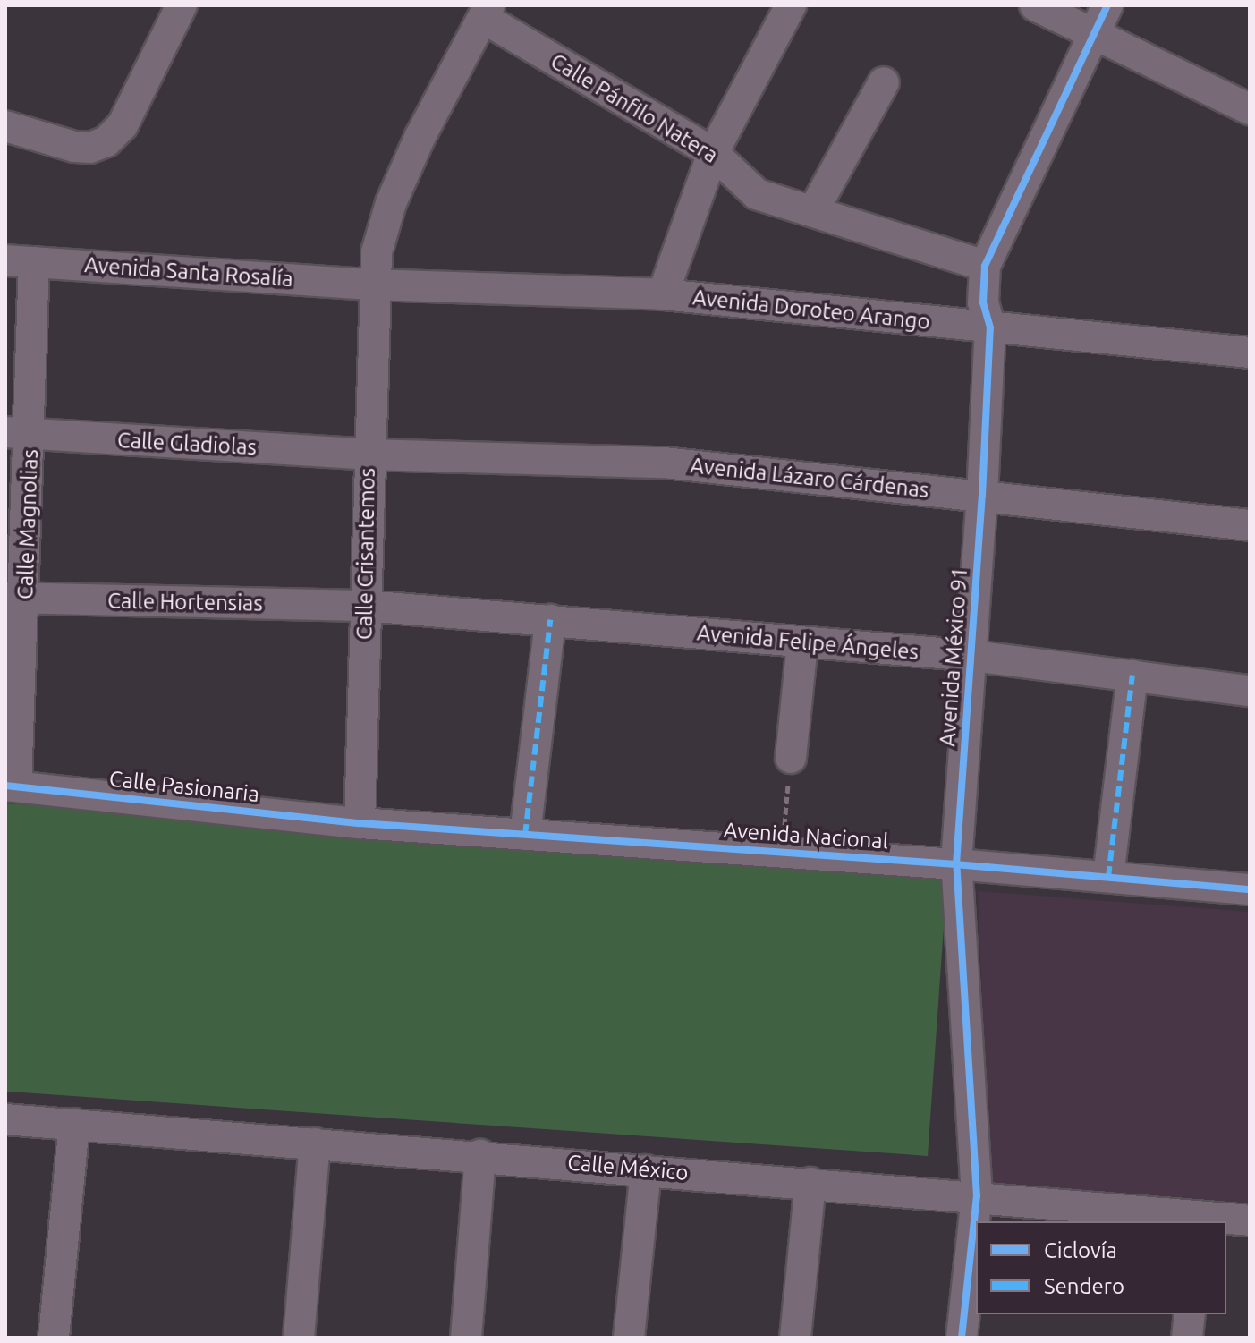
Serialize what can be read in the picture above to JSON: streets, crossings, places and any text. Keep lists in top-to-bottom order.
{
  "streets": {
    "street": [
      "Calle Pánfilo Natera",
      "Avenida Santa Rosalía",
      "Avenida Doroteo Arango",
      "Calle Gladiolas",
      "Avenida Lázaro Cárdenas",
      "Calle Magnolias",
      "Calle Crisantemos",
      "Calle Hortensias",
      "Avenida Felipe Ángeles",
      "Avenida México 91",
      "Calle Pasionaria",
      "Avenida Nacional",
      "Calle México"
    ]
  },
  "crossings": [
    ["Calle Pánfilo Natera", "Calle Crisantemos"],
    ["Calle Pánfilo Natera", "Avenida México 91"],
    ["Avenida Santa Rosalía", "Avenida Doroteo Arango"],
    ["Avenida Santa Rosalía", "Calle Magnolias"],
    ["Avenida Santa Rosalía", "Calle Crisantemos"],
    ["Avenida Doroteo Arango", "Calle Crisantemos"],
    ["Avenida Doroteo Arango", "Avenida México 91"],
    ["Calle Gladiolas", "Avenida Lázaro Cárdenas"],
    ["Calle Gladiolas", "Calle Magnolias"],
    ["Calle Gladiolas", "Calle Crisantemos"],
    ["Avenida Lázaro Cárdenas", "Calle Crisantemos"],
    ["Avenida Lázaro Cárdenas", "Avenida México 91"],
    ["Calle Magnolias", "Calle Hortensias"],
    ["Calle Magnolias", "Calle Pasionaria"],
    ["Calle Crisantemos", "Calle Hortensias"],
    ["Calle Crisantemos", "Avenida Felipe Ángeles"],
    ["Calle Crisantemos", "Calle Pasionaria"],
    ["Calle Crisantemos", "Avenida Nacional"],
    ["Calle Hortensias", "Avenida Felipe Ángeles"],
    ["Avenida Felipe Ángeles", "Avenida México 91"],
    ["Avenida México 91", "Avenida Nacional"],
    ["Avenida México 91", "Calle México"],
    ["Calle Pasionaria", "Avenida Nacional"]
  ],
  "legend": ["Ciclovía", "Sendero"]
}
